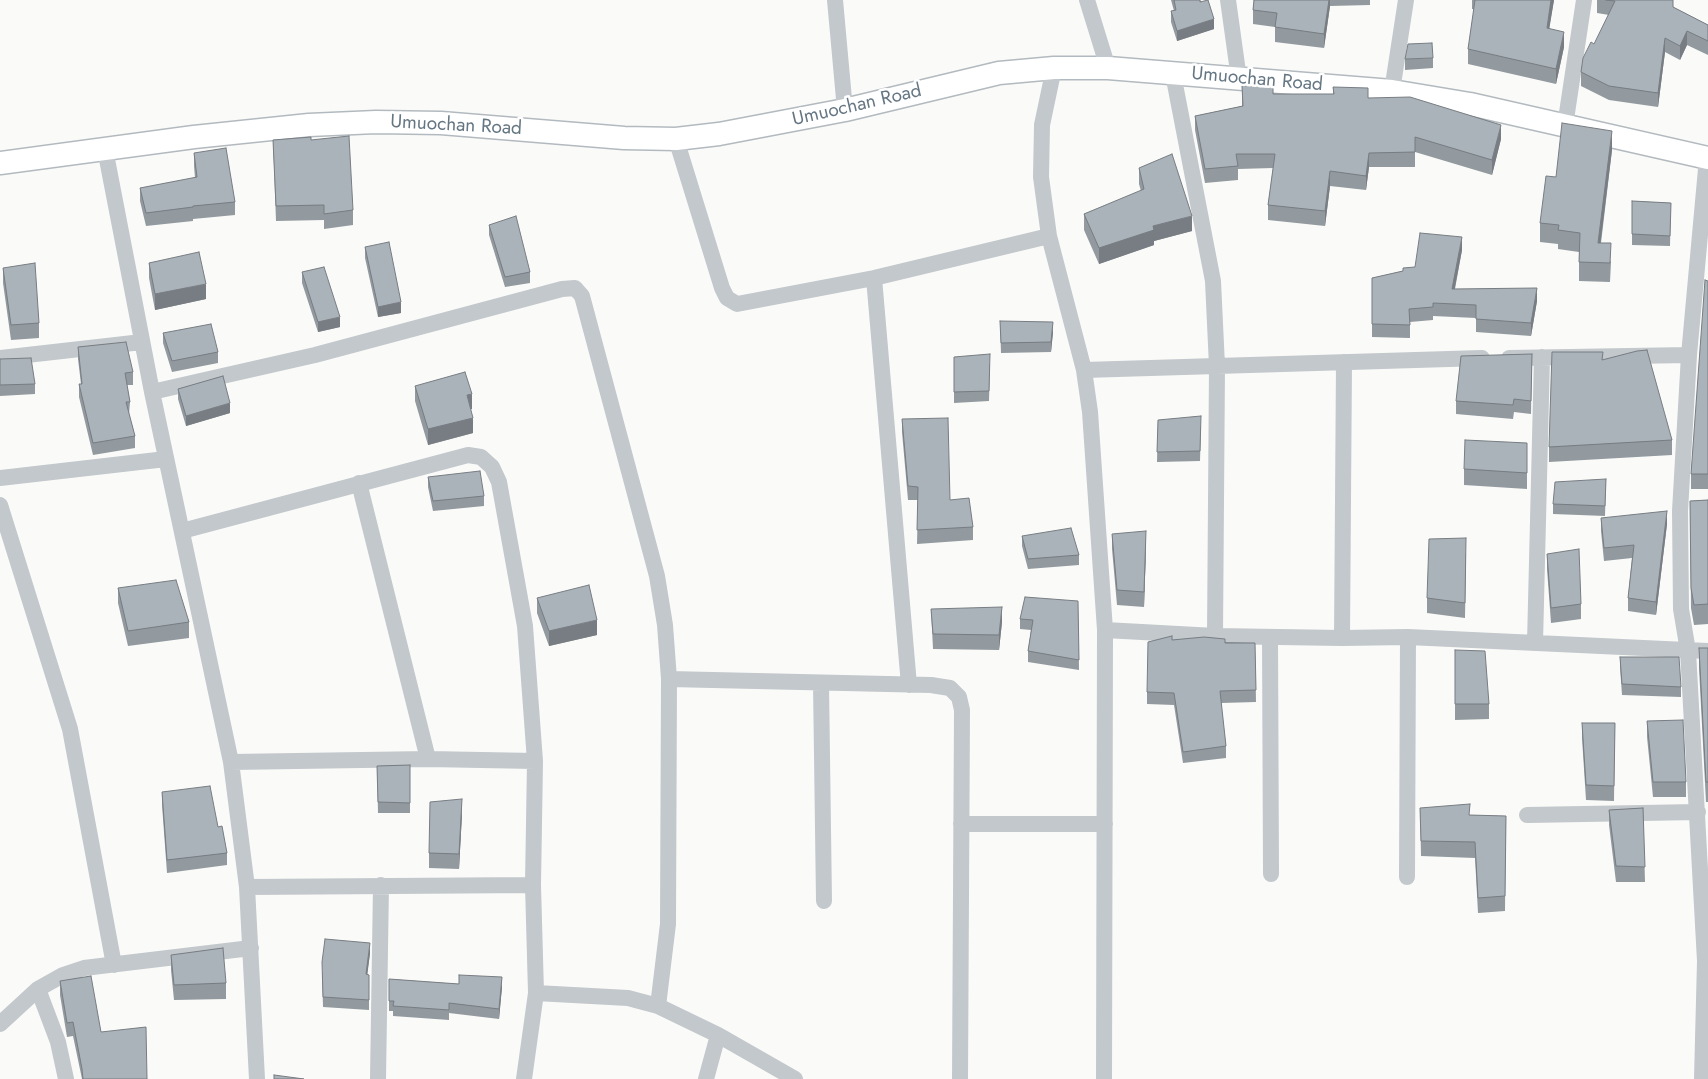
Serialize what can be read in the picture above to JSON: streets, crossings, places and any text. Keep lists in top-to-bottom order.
{
  "streets": {
    "street": ["Umuochan Road"]
  }
}
